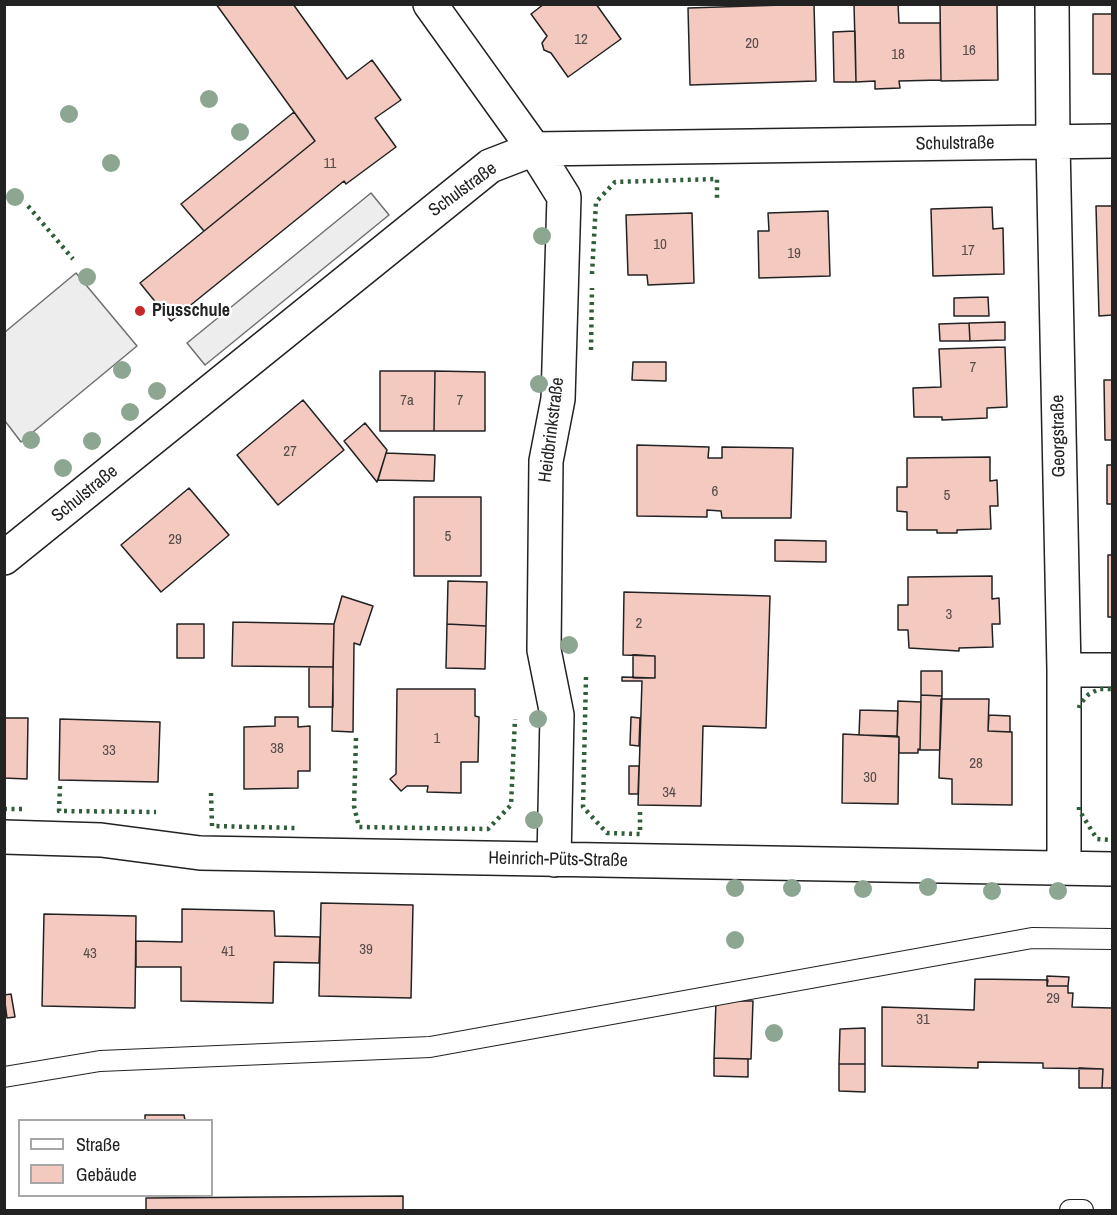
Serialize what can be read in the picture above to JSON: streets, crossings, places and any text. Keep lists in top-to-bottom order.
{
  "streets": {
    "street": [
      "Schulstraße",
      "Heidbrinkstraße",
      "Georgstraße",
      "Heinrich-Püts-Straße"
    ]
  },
  "crossings": [
    ["Schulstraße", "Heidbrinkstraße"],
    ["Schulstraße", "Georgstraße"],
    ["Heidbrinkstraße", "Heinrich-Püts-Straße"],
    ["Georgstraße", "Heinrich-Püts-Straße"]
  ],
  "places": ["Piusschule"],
  "house_numbers": [
    "12",
    "20",
    "16",
    "18",
    "11",
    "10",
    "17",
    "19",
    "7",
    "7a",
    "7",
    "27",
    "6",
    "5",
    "5",
    "29",
    "3",
    "2",
    "1",
    "38",
    "33",
    "28",
    "30",
    "34",
    "39",
    "41",
    "43",
    "29",
    "31"
  ],
  "legend": ["Straße", "Gebäude"]
}
